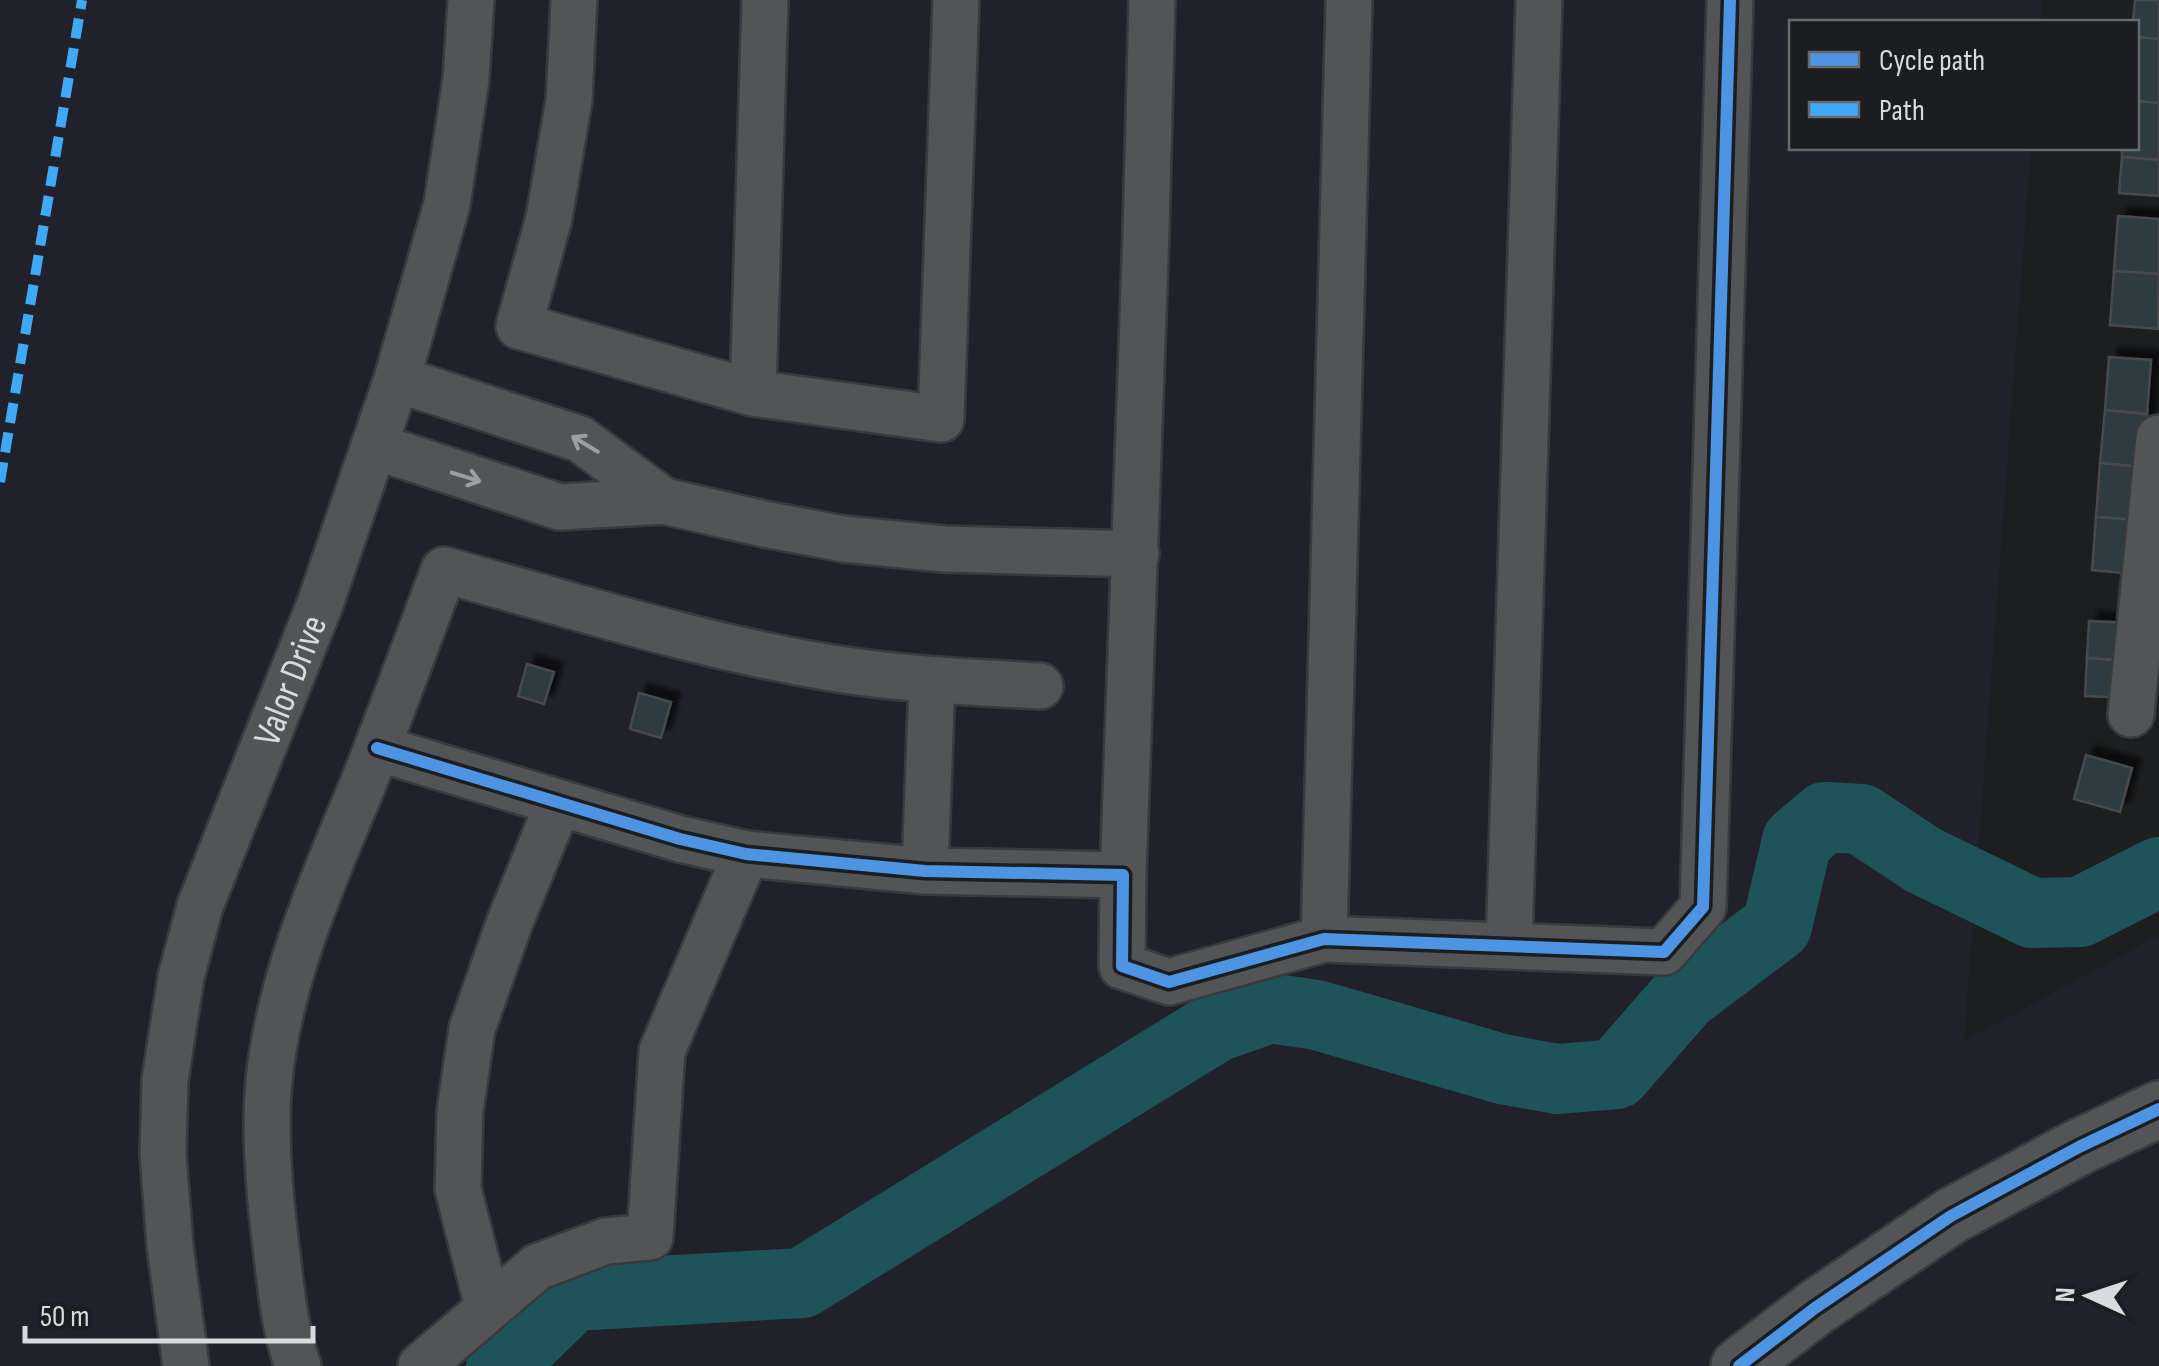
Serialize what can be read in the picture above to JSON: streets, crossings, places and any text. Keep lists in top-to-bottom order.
{
  "streets": {
    "street": ["Valor Drive"]
  },
  "legend": ["Cycle path", "Path"],
  "scale_bar": "50 m",
  "north": "left"
}
